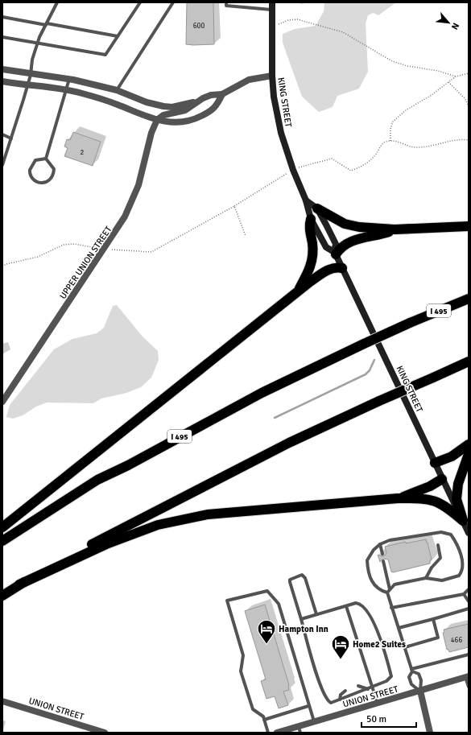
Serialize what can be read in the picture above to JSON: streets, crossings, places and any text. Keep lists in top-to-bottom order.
{
  "streets": {
    "highway": ["I 495"],
    "main road": ["KING STREET"],
    "street": ["UPPER UNION STREET", "UNION STREET"]
  },
  "places": {
    "hotel": ["Hampton Inn", "Home2 Suites"]
  },
  "house_numbers": ["600", "2", "466"],
  "scale_bar": "50 m",
  "north": "bottom right"
}
